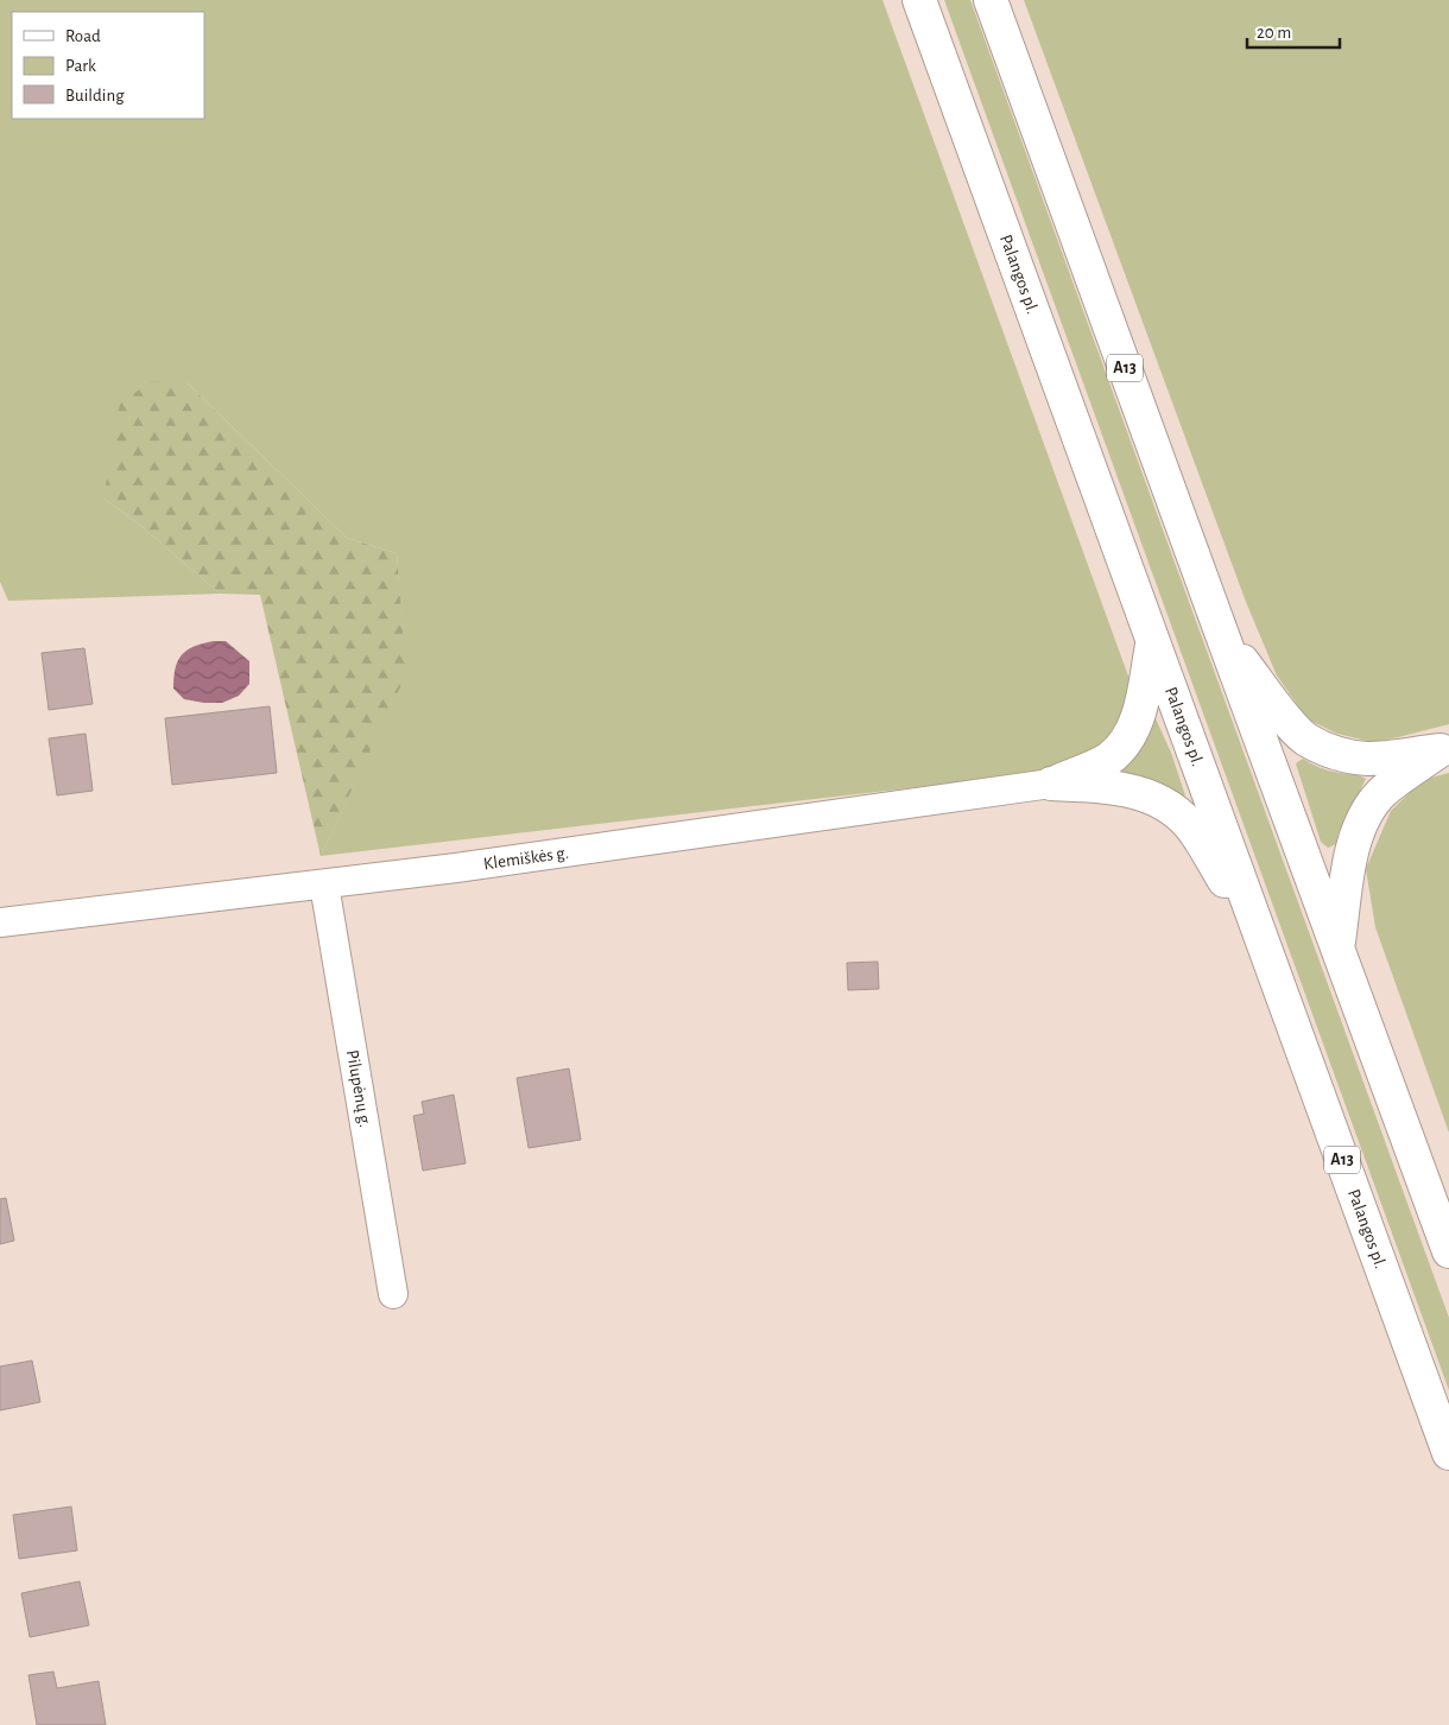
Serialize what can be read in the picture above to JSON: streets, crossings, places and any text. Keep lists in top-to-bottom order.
{
  "streets": {
    "highway": ["Palangos pl.", "A13"],
    "street": ["Klemiškės g.", "Pilupėnų g."]
  },
  "crossings": [
    ["Klemiškės g.", "Pilupėnų g."]
  ],
  "legend": ["Road", "Park", "Building"],
  "scale_bar": "20 m"
}
